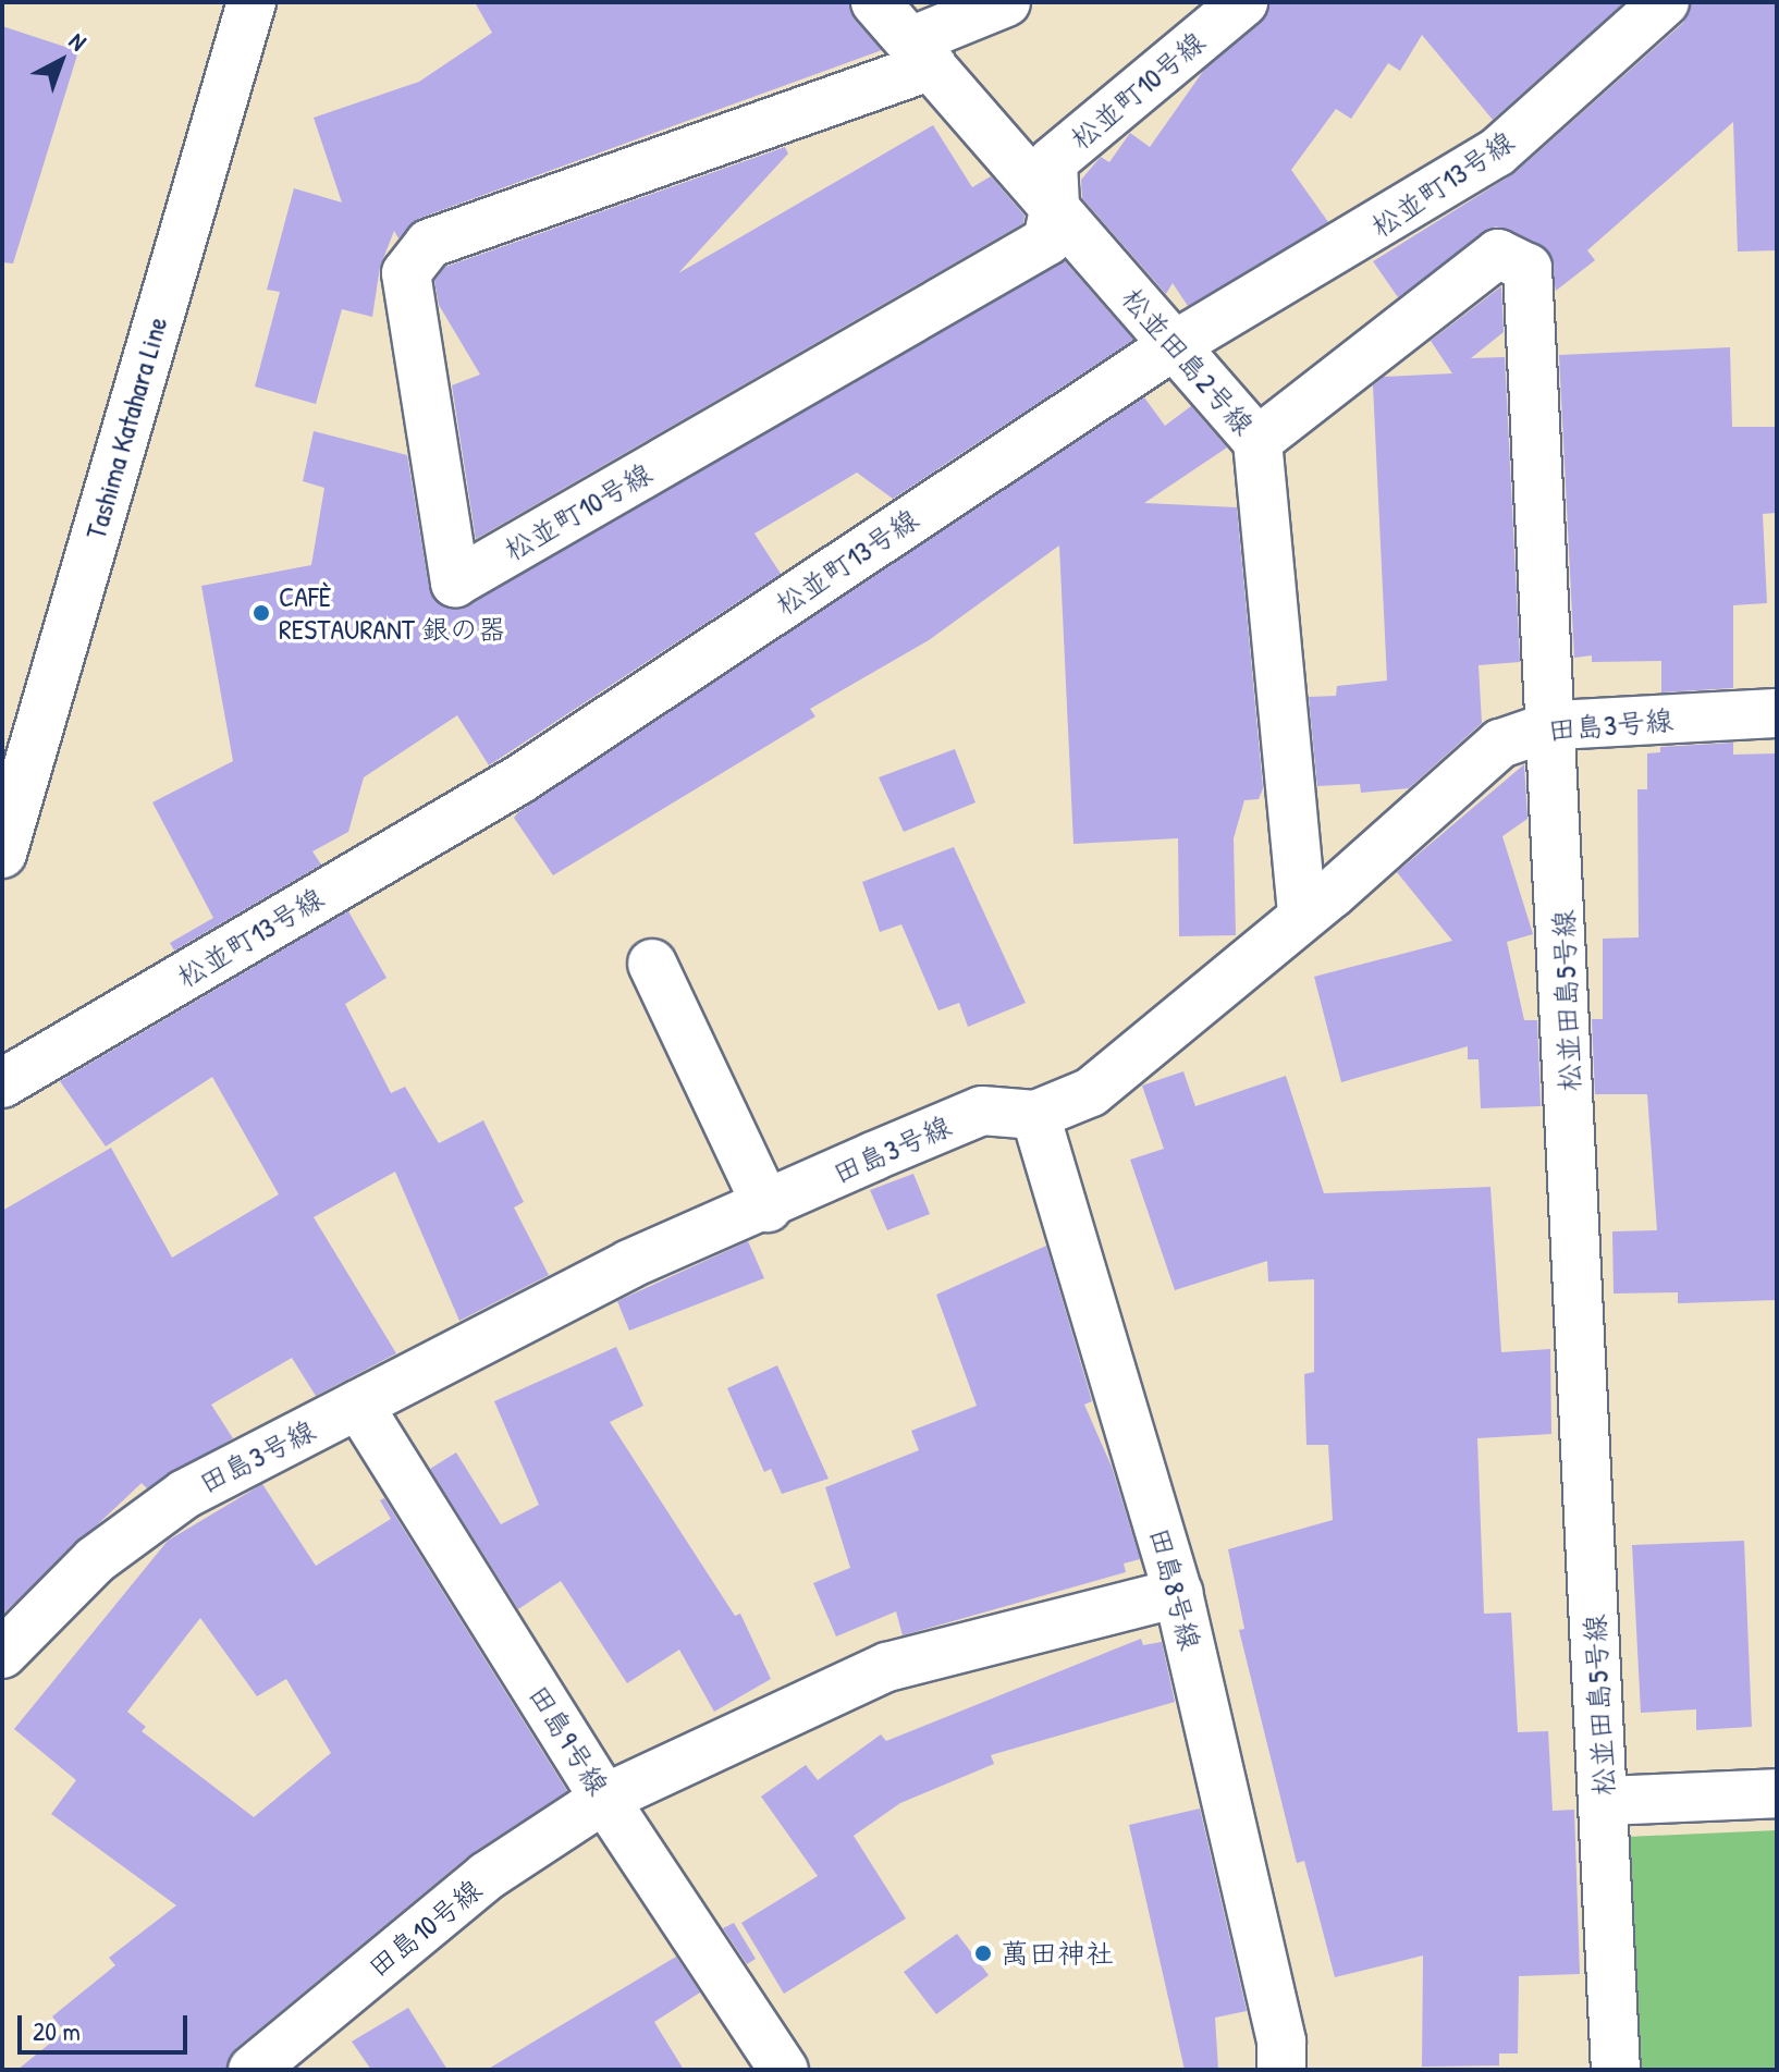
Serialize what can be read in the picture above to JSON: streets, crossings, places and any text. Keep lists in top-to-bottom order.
{
  "streets": {
    "street": [
      "松並町10号線",
      "松並町13号線",
      "松並田島2号線",
      "Tashima Katahara Line",
      "田島3号線",
      "松並田島5号線",
      "田島8号線",
      "田島9号線",
      "田島10号線"
    ]
  },
  "crossings": [
    ["松並町10号線", "松並田島2号線"],
    ["松並町13号線", "松並田島2号線"],
    ["松並田島2号線", "田島3号線"],
    ["松並田島2号線", "松並田島5号線"],
    ["田島3号線", "松並田島5号線"],
    ["田島3号線", "田島8号線"],
    ["田島3号線", "田島9号線"],
    ["田島8号線", "田島10号線"],
    ["田島9号線", "田島10号線"]
  ],
  "places": ["CAFÈ RESTAURANT 銀の器", "萬田神社"],
  "scale_bar": "20 m",
  "north": "top right"
}
